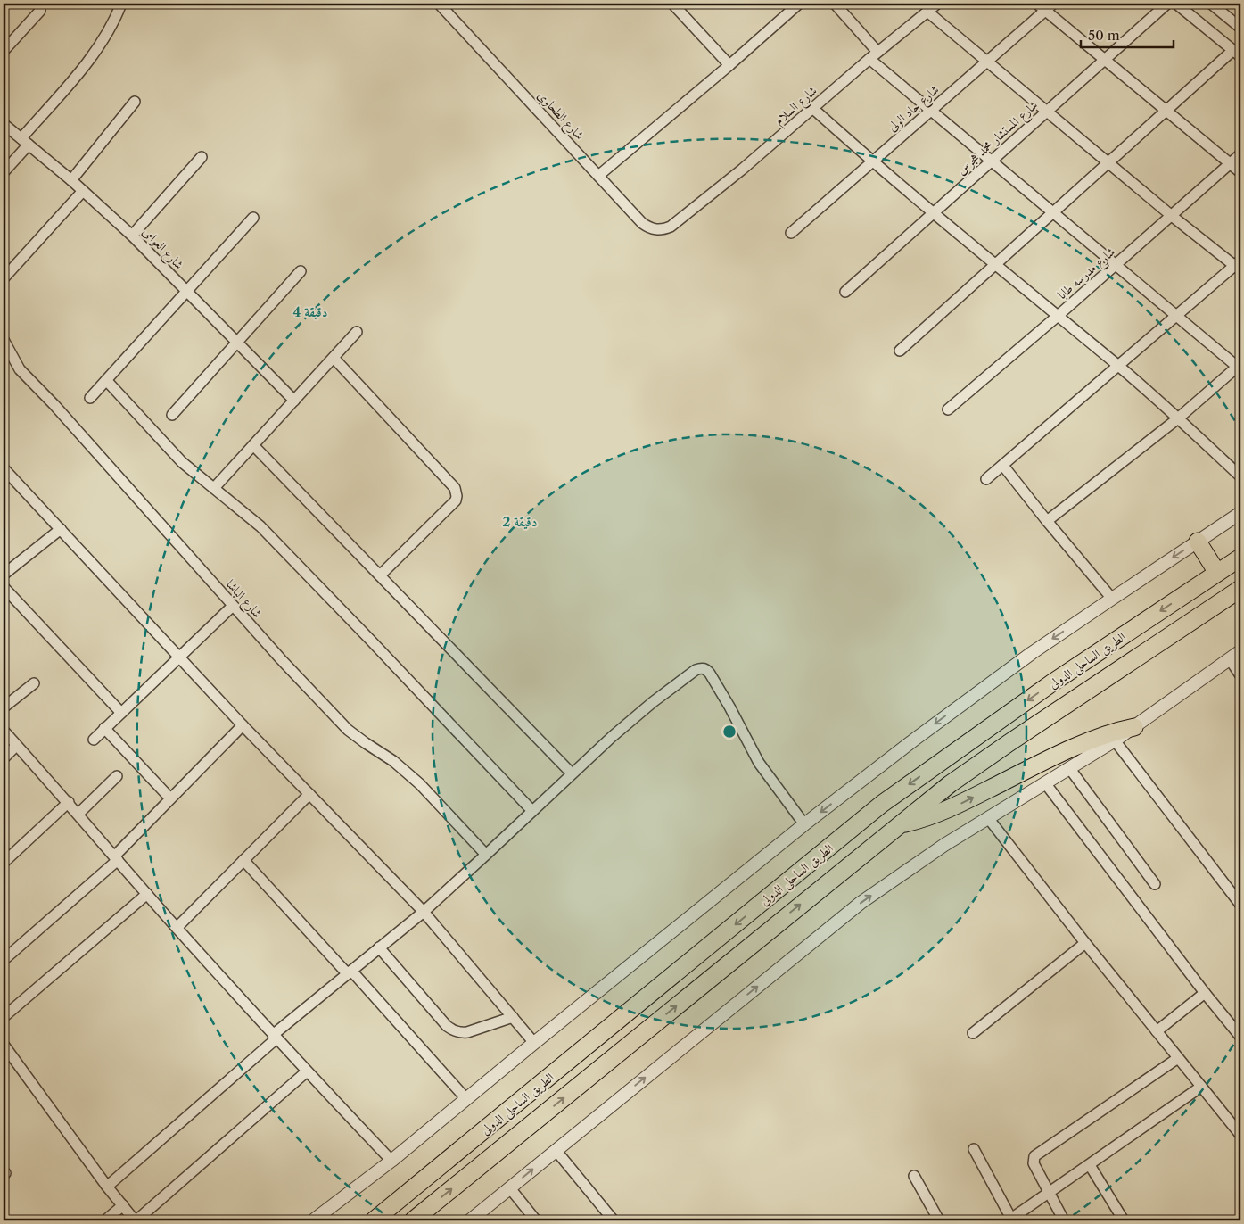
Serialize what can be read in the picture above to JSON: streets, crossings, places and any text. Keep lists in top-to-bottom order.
{
  "streets": {
    "highway": ["الطريق الساحلى الدولى"],
    "street": [
      "شارع السلام",
      "شارع جاد الولى",
      "شارع الطحاوى",
      "شارع المستشار محمد هجرس",
      "شارع العوامى",
      "شارع مدرسه طابا",
      "شارع الباشا"
    ]
  },
  "crossings": [
    ["شارع السلام", "شارع الطحاوى"]
  ],
  "scale_bar": "50 m",
  "rings": ["4 دقيقة", "2 دقيقة"]
}
